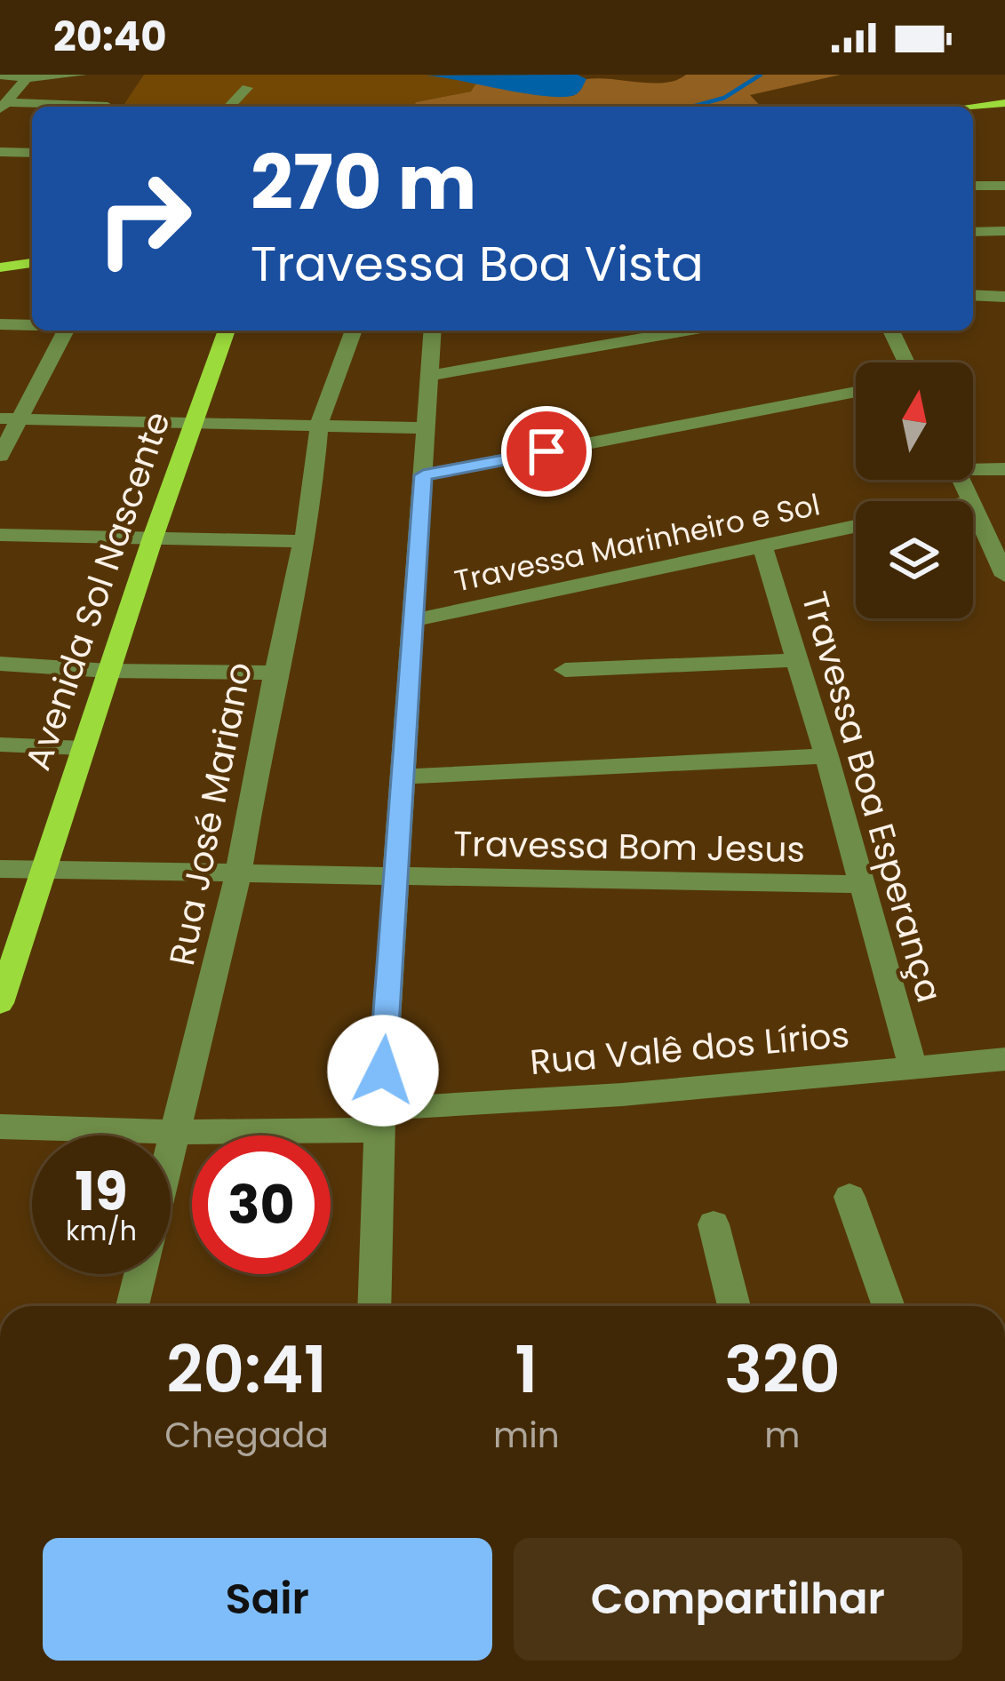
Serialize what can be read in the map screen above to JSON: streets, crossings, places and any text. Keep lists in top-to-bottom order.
{
  "streets": {
    "main road": ["Avenida Sol Nascente"],
    "street": [
      "Travessa Marinheiro e Sol",
      "Travessa Boa Esperança",
      "Rua José Mariano",
      "Travessa Bom Jesus",
      "Rua Valê dos Lírios"
    ]
  },
  "crossings": [
    ["Travessa Marinheiro e Sol", "Travessa Boa Esperança"],
    ["Avenida Sol Nascente", "Travessa Bom Jesus"],
    ["Travessa Boa Esperança", "Travessa Bom Jesus"],
    ["Travessa Boa Esperança", "Rua Valê dos Lírios"],
    ["Rua José Mariano", "Travessa Bom Jesus"],
    ["Rua José Mariano", "Rua Valê dos Lírios"]
  ],
  "north": "top",
  "page": {
    "status": "20:40",
    "turn": ["270 m", "Travessa Boa Vista"],
    "speed": "19 km/h",
    "limit": "30",
    "eta": [
      "20:41",
      "Chegada",
      "1",
      "min",
      "320",
      "m"
    ],
    "buttons": ["Sair", "Compartilhar"]
  }
}
